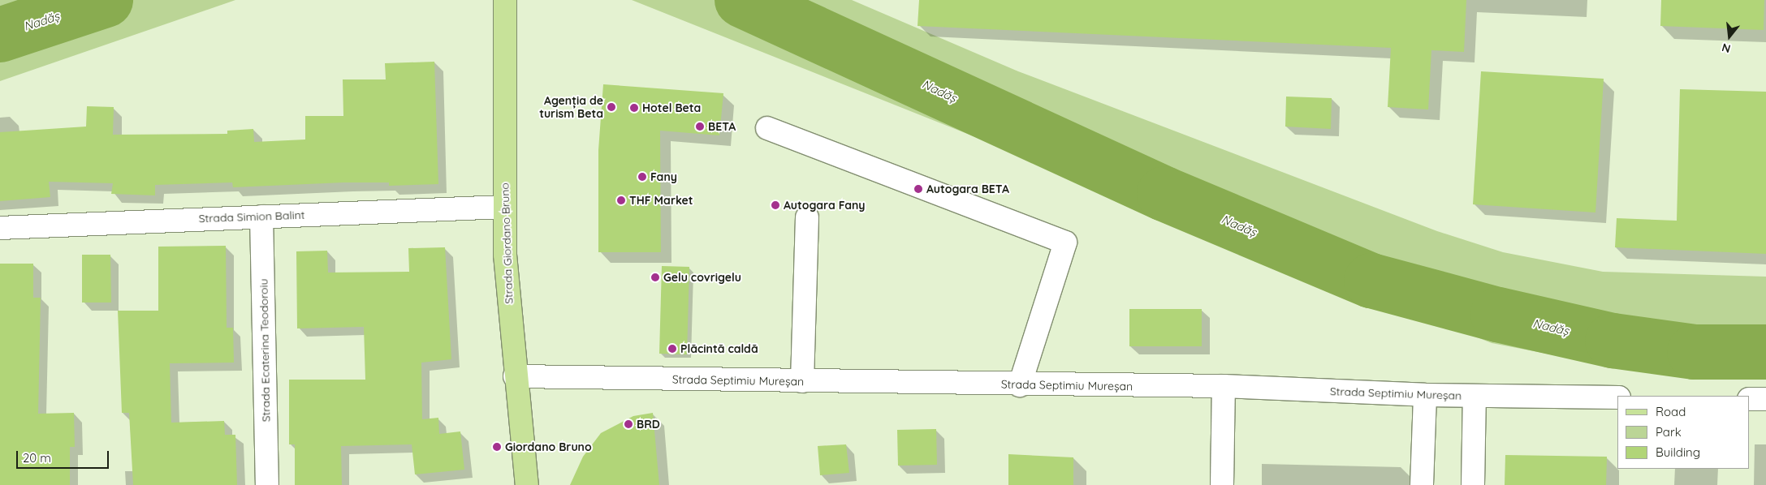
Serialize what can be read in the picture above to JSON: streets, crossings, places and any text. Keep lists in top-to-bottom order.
{
  "streets": {
    "main road": ["Strada Giordano Bruno"],
    "street": ["Strada Simion Balint", "Strada Ecaterina Teodoroiu", "Strada Septimiu Mureșan"]
  },
  "crossings": [
    ["Strada Simion Balint", "Strada Giordano Bruno"],
    ["Strada Simion Balint", "Strada Ecaterina Teodoroiu"],
    ["Strada Giordano Bruno", "Strada Septimiu Mureșan"]
  ],
  "water": ["Nadăș"],
  "places": [
    "Agenția de turism Beta",
    "Hotel Beta",
    "BETA",
    "Fany",
    "Autogara BETA",
    "THF Market",
    "Autogara Fany",
    "Gelu covrigelu",
    "Plăcintă caldă",
    "BRD",
    "Giordano Bruno"
  ],
  "legend": ["Road", "Park", "Building"],
  "scale_bar": "20 m",
  "north": "bottom"
}
